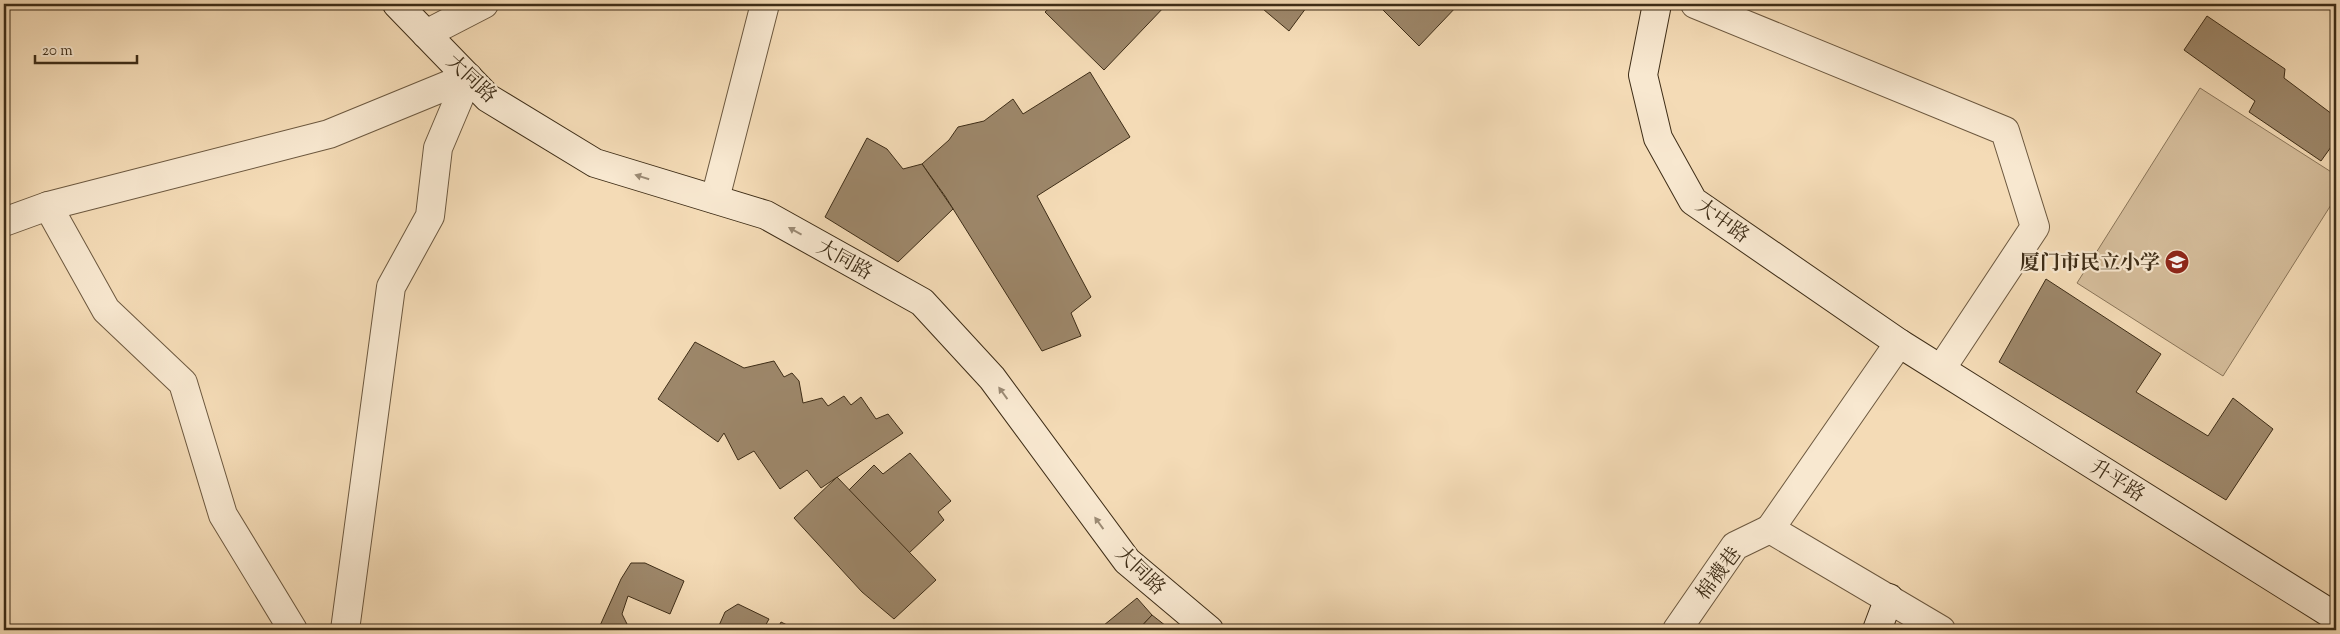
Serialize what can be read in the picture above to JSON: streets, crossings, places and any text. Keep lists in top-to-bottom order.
{
  "streets": {
    "street": [
      "大同路",
      "大中路",
      "升平路",
      "棉襪巷"
    ]
  },
  "crossings": [
    ["大中路", "升平路"]
  ],
  "one_way": ["大同路"],
  "places": {
    "school or university": ["厦门市民立小学"]
  },
  "scale_bar": "20 m"
}
